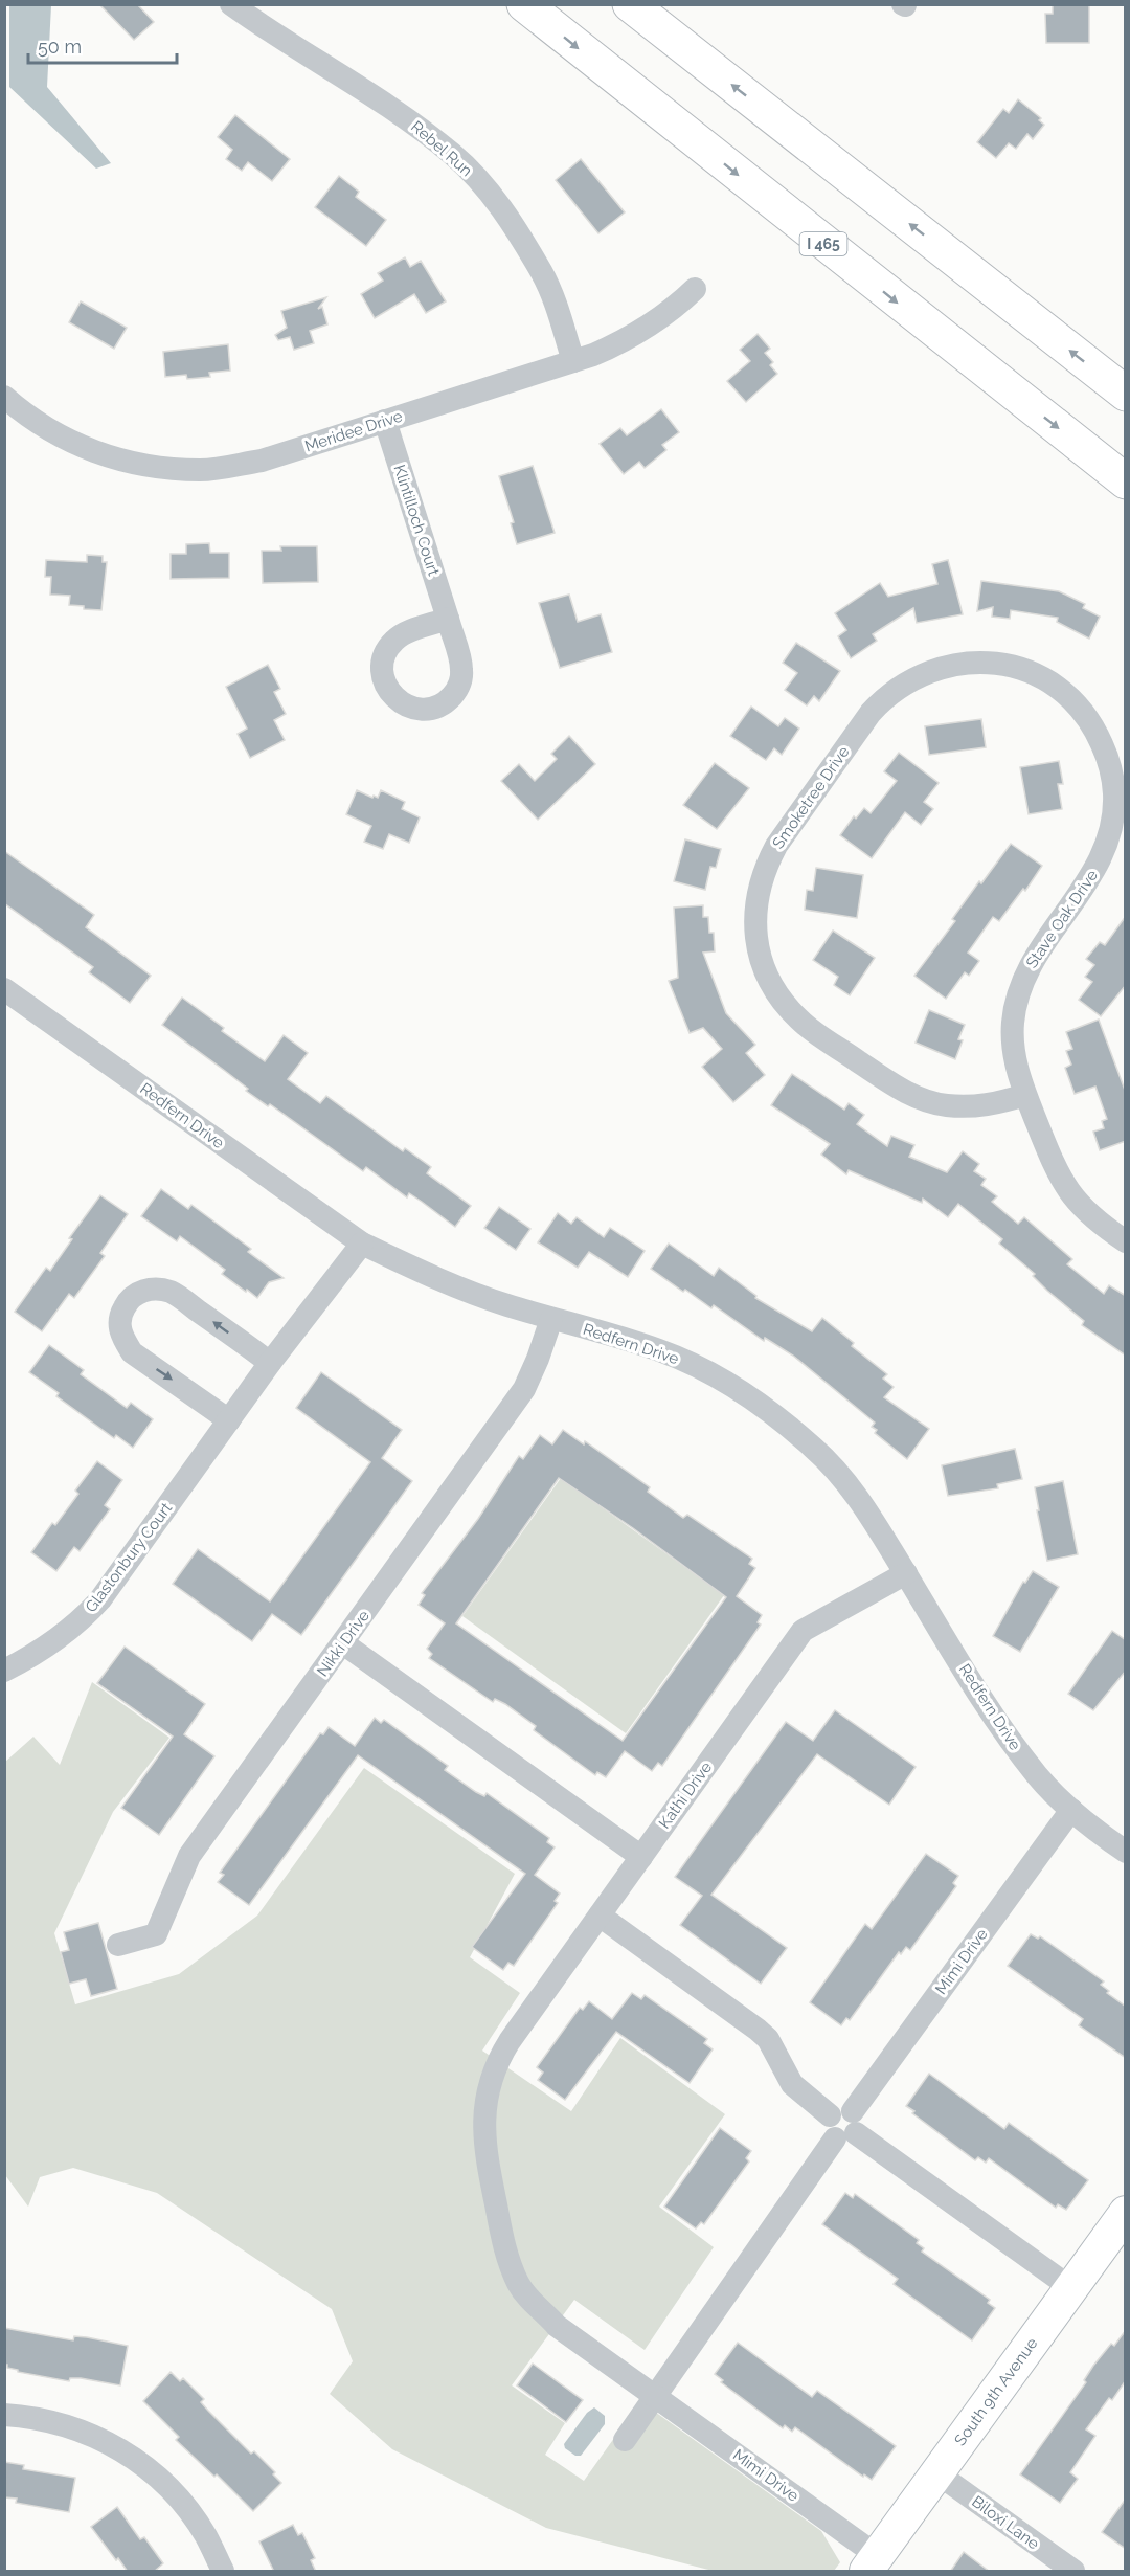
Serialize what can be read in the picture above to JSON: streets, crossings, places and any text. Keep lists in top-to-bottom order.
{
  "streets": {
    "highway": ["I 465"],
    "street": [
      "Rebel Run",
      "Meridee Drive",
      "Klintilloch Court",
      "Smoketree Drive",
      "Stave Oak Drive",
      "Redfern Drive",
      "Glastonbury Court",
      "Nikki Drive",
      "Kathi Drive",
      "Mimi Drive",
      "South 9th Avenue",
      "Biloxi Lane"
    ]
  },
  "crossings": [
    ["Rebel Run", "Meridee Drive"],
    ["Meridee Drive", "Klintilloch Court"],
    ["Smoketree Drive", "Stave Oak Drive"],
    ["Redfern Drive", "Glastonbury Court"],
    ["Redfern Drive", "Nikki Drive"],
    ["Redfern Drive", "Kathi Drive"],
    ["Redfern Drive", "Mimi Drive"],
    ["Kathi Drive", "Mimi Drive"],
    ["Mimi Drive", "South 9th Avenue"],
    ["South 9th Avenue", "Biloxi Lane"]
  ],
  "scale_bar": "50 m"
}
